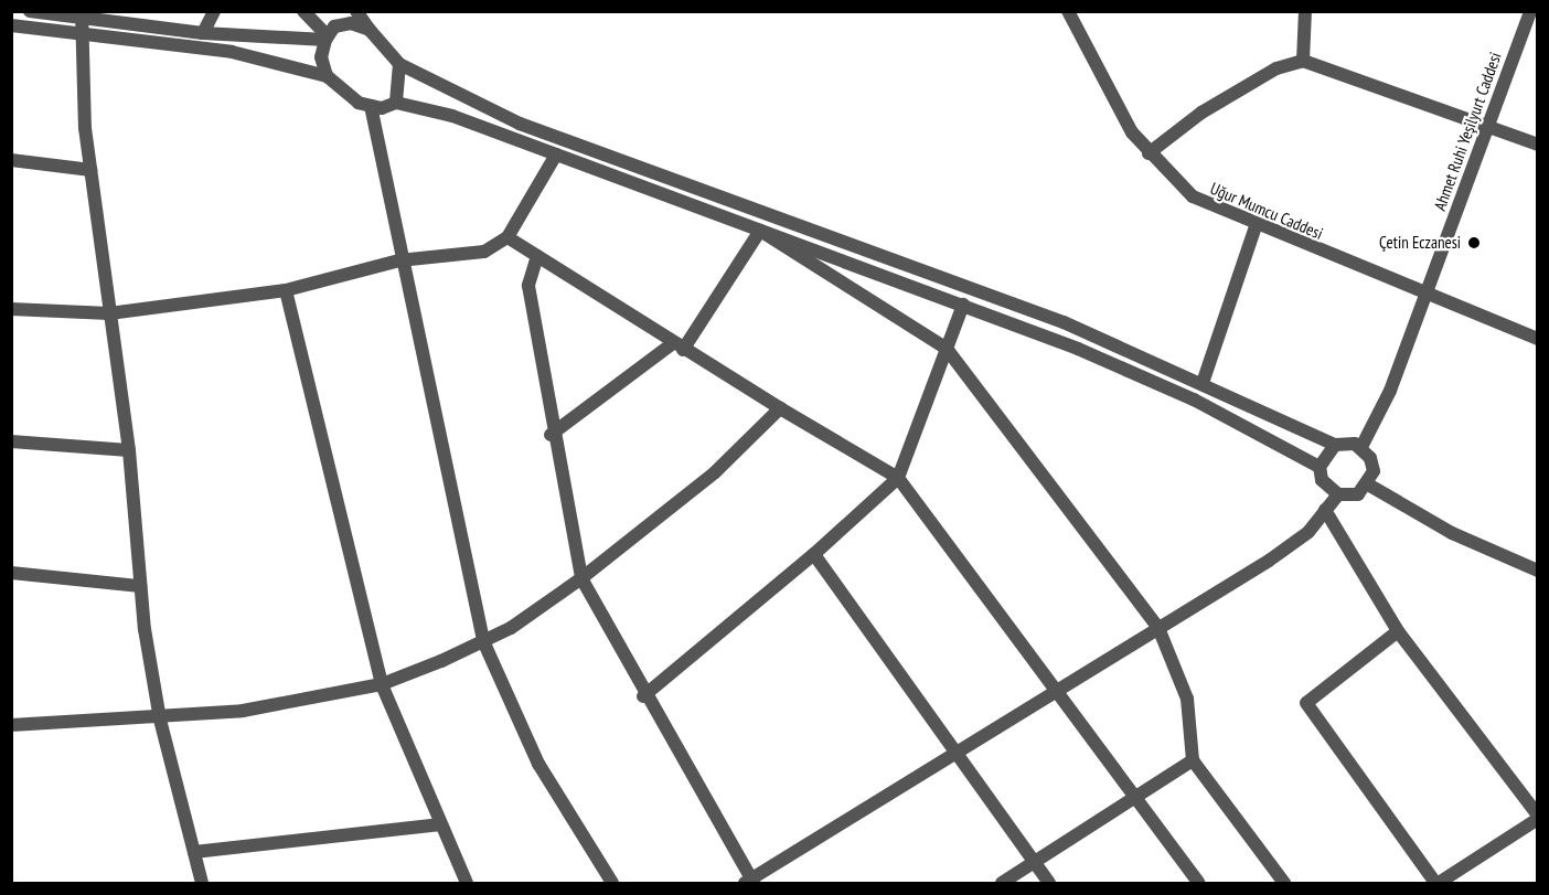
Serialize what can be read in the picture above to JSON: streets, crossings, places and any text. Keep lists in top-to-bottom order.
{
  "streets": {
    "street": ["Ahmet Ruhi Yeşilyurt Caddesi", "Uğur Mumcu Caddesi"]
  },
  "crossings": [
    ["Ahmet Ruhi Yeşilyurt Caddesi", "Uğur Mumcu Caddesi"]
  ],
  "places": ["Çetin Eczanesi"]
}
